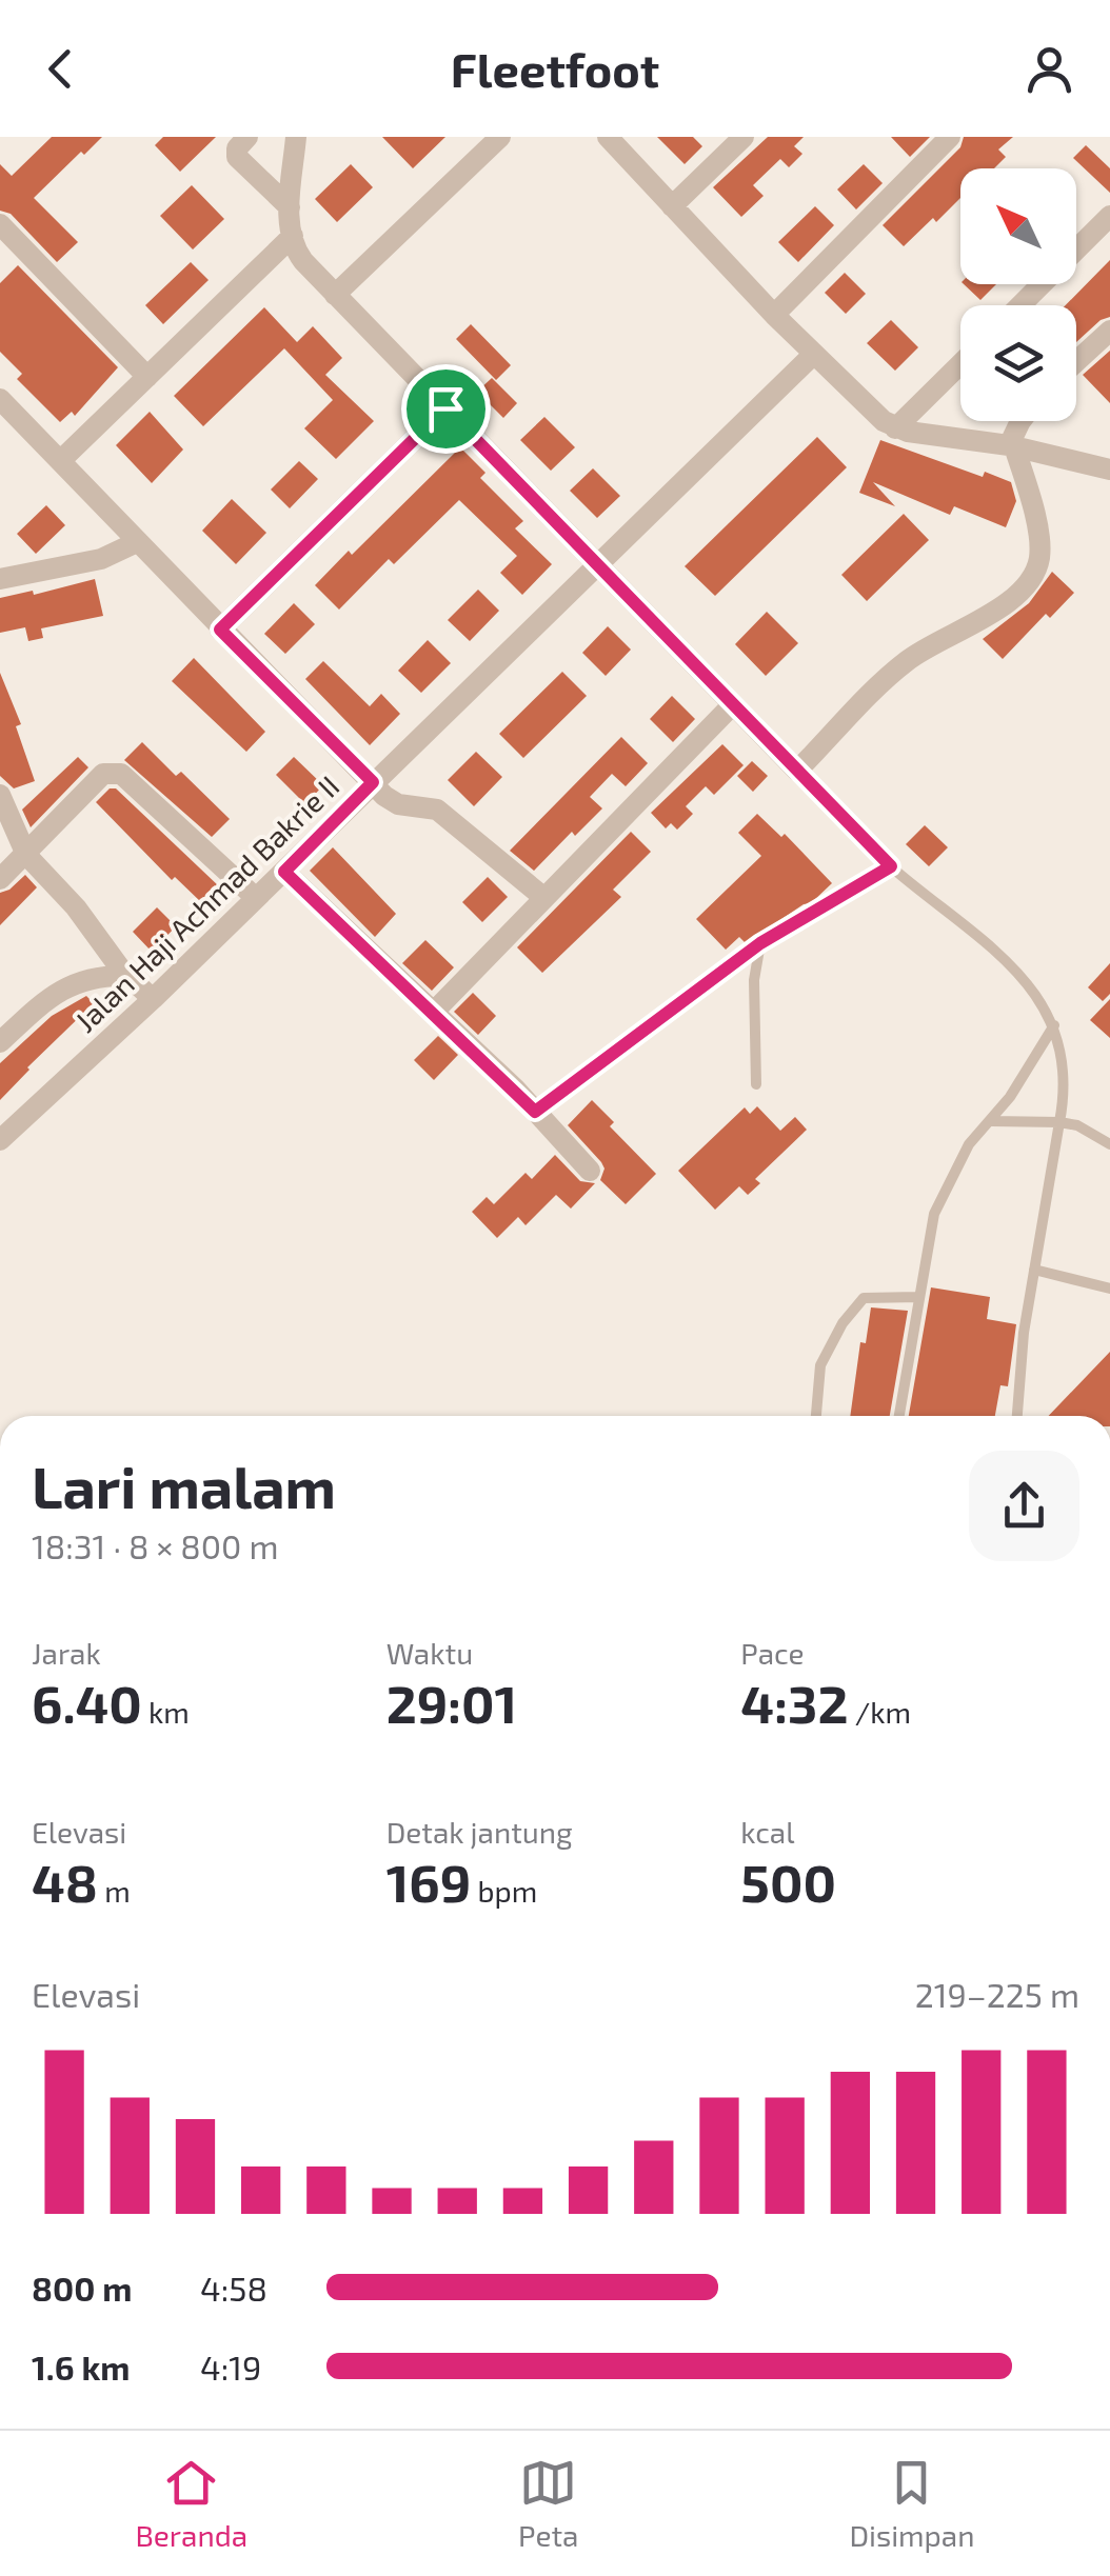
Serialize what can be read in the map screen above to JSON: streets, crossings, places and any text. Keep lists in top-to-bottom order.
{
  "streets": {
    "street": ["Jalan Haji Achmad Bakrie II"]
  },
  "north": "top left",
  "page": {
    "header": "Fleetfoot",
    "heading": ["Lari malam", "18:31 · 8 × 800 m"],
    "stats": [
      ["Jarak", "6.40 km"],
      ["Waktu", "29:01"],
      ["Pace", "4:32 /km"],
      ["Elevasi", "48 m"],
      ["Detak jantung", "169 bpm"],
      ["kcal", "500"]
    ],
    "chart": ["Elevasi", "219–225 m"],
    "list": [
      {
        "name": "800 m",
        "note": "4:58"
      },
      {
        "name": "1.6 km",
        "note": "4:19"
      }
    ],
    "tabs": ["Beranda", "Peta", "Disimpan"]
  }
}
